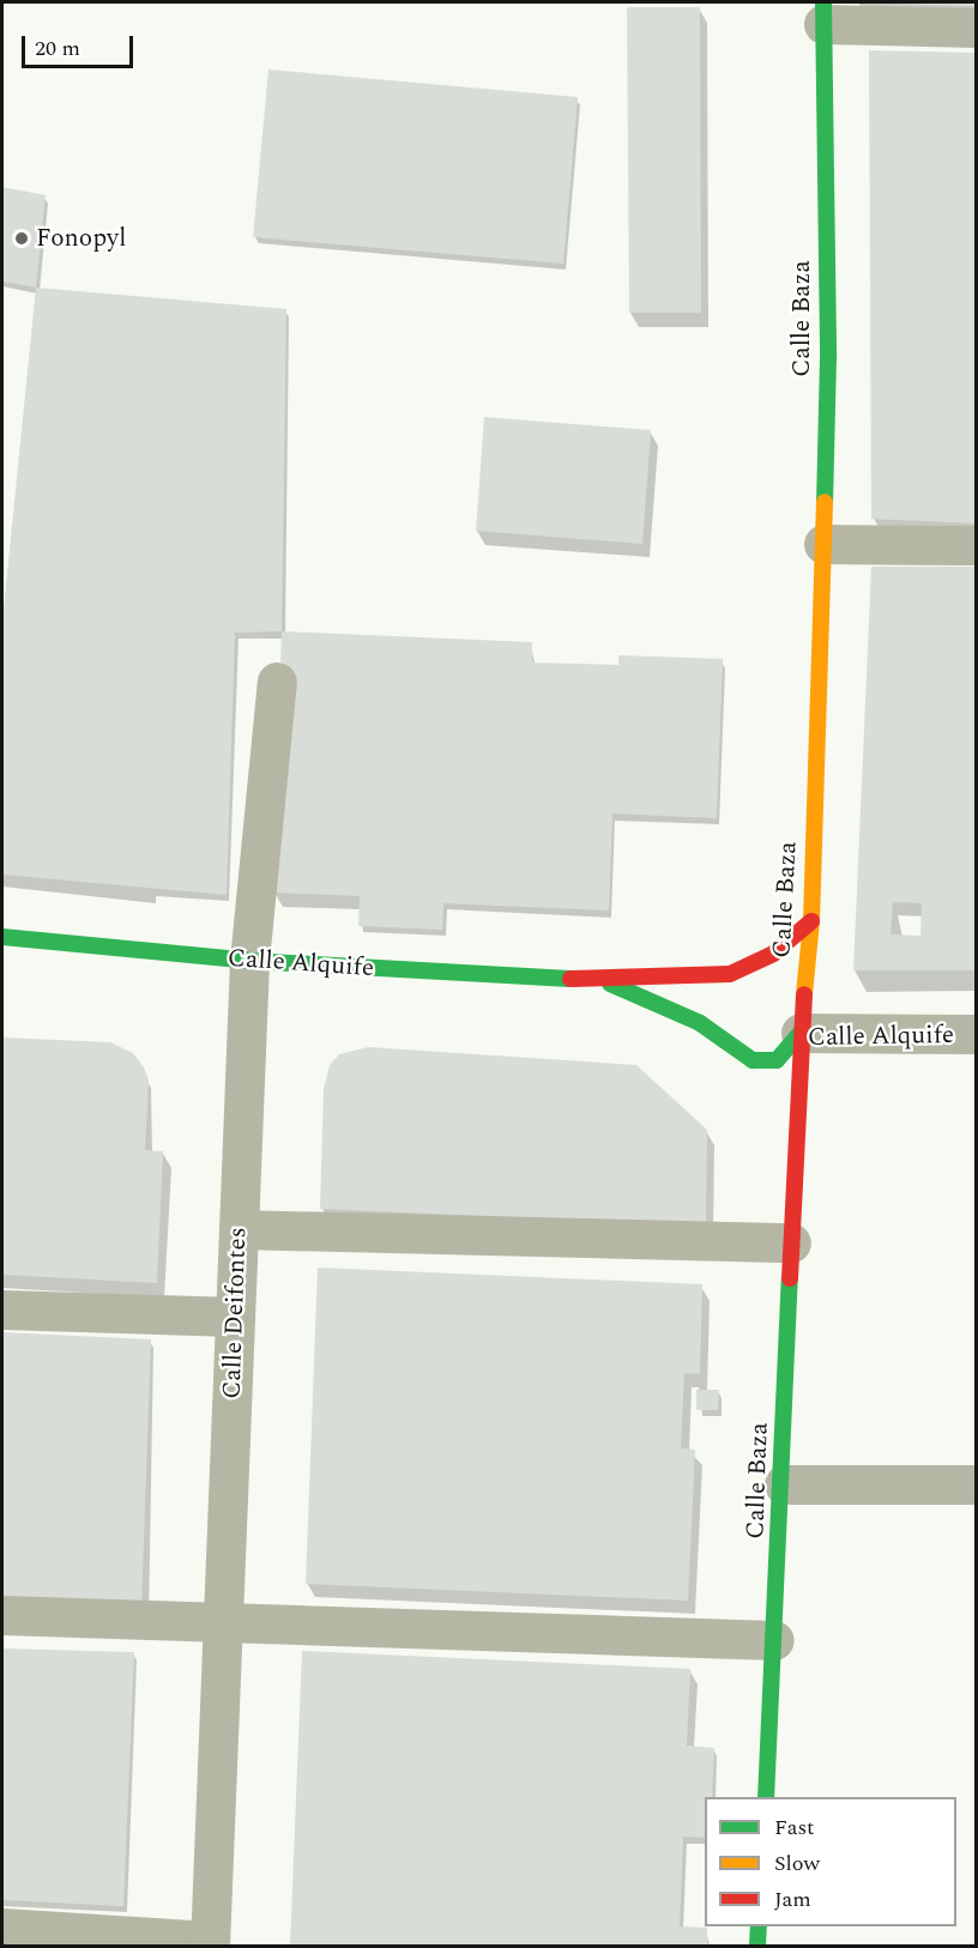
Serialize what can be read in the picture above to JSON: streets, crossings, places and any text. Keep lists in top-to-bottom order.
{
  "streets": {
    "street": ["Calle Baza", "Calle Alquife", "Calle Deifontes"]
  },
  "crossings": [
    ["Calle Baza", "Calle Alquife"],
    ["Calle Alquife", "Calle Deifontes"]
  ],
  "places": ["Fonopyl"],
  "legend": ["Fast", "Slow", "Jam"],
  "scale_bar": "20 m"
}
